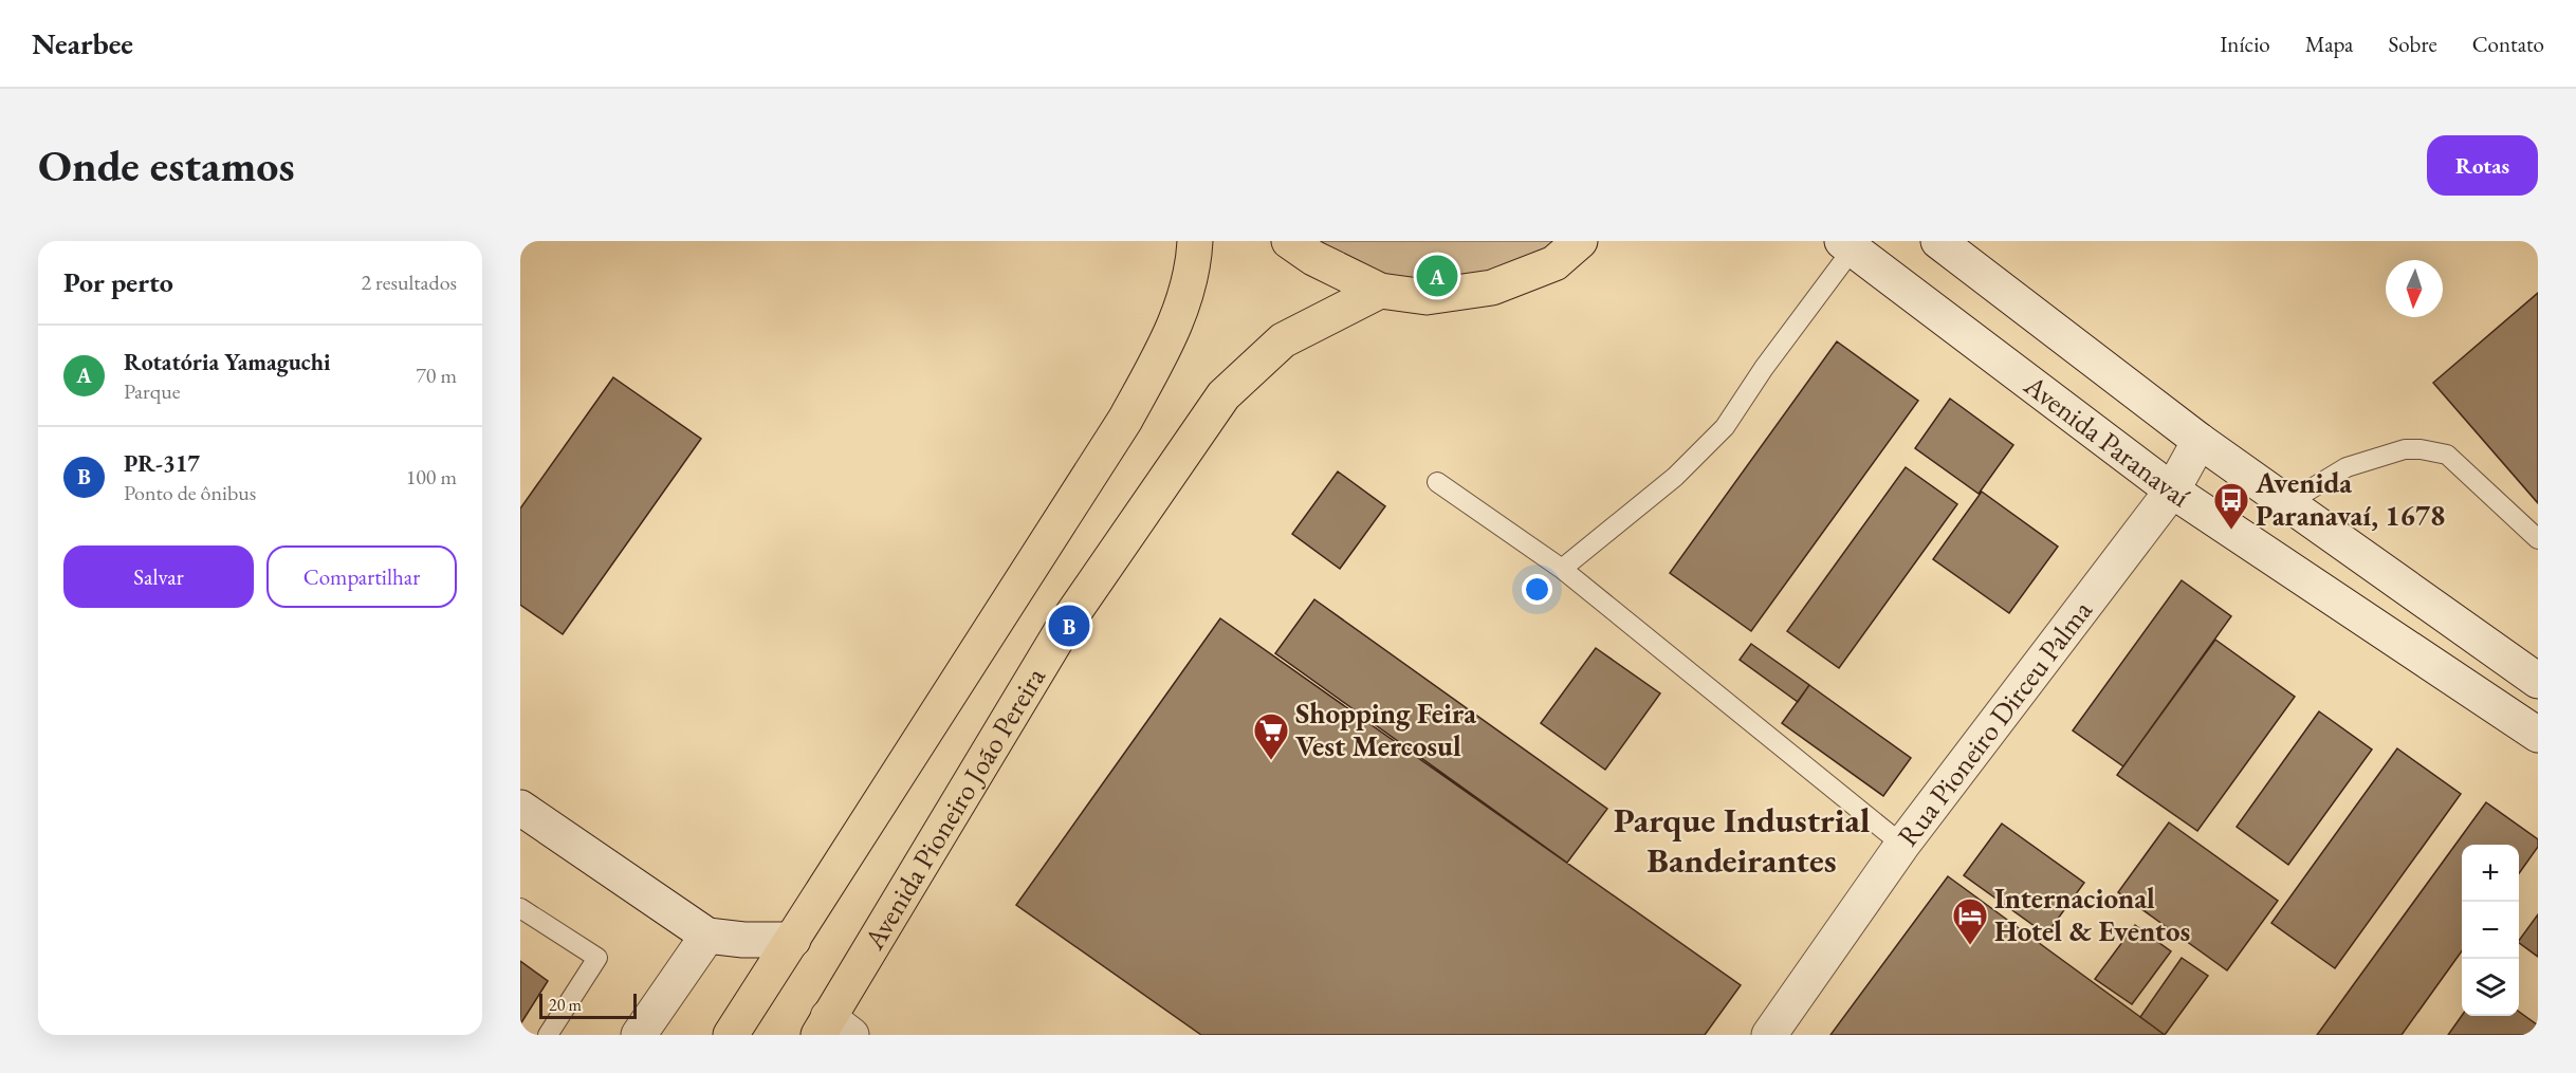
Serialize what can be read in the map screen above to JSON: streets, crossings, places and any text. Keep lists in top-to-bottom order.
{
  "streets": {
    "highway": ["Avenida Pioneiro João Pereira"],
    "street": ["Avenida Paranavaí", "Rua Pioneiro Dirceu Palma"]
  },
  "crossings": [
    ["Avenida Paranavaí", "Rua Pioneiro Dirceu Palma"]
  ],
  "districts": ["Parque Industrial Bandeirantes"],
  "places": {
    "bus stop": ["Avenida Paranavaí, 1678"],
    "supermarket": ["Shopping Feira Vest Mercosul"],
    "hotel": ["Internacional Hotel & Eventos"]
  },
  "scale_bar": "20 m",
  "north": "bottom",
  "page": {
    "header": "Nearbee",
    "nav": [
      "Início",
      "Mapa",
      "Sobre",
      "Contato"
    ],
    "buttons": [
      "Rotas",
      ["Salvar", "Compartilhar"]
    ],
    "title": "Onde estamos",
    "heading": ["Por perto", "2 resultados"],
    "pins": ["A", "B"],
    "list": [
      {
        "mark": "A",
        "name": "Rotatória Yamaguchi",
        "note": "Parque",
        "value": "70 m"
      },
      {
        "mark": "B",
        "name": "PR-317",
        "note": "Ponto de ônibus",
        "value": "100 m"
      }
    ],
    "map_buttons": ["+", "−"],
    "scale": "20 m"
  }
}
